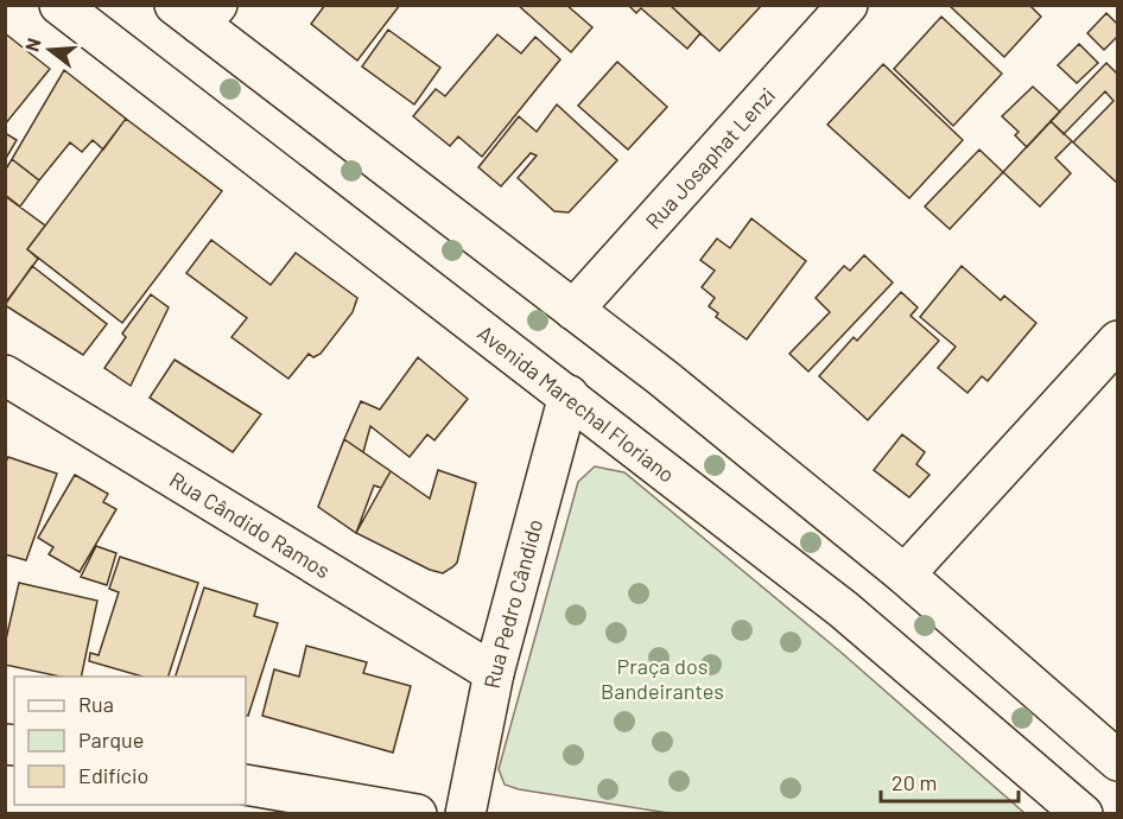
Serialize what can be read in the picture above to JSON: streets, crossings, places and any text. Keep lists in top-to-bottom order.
{
  "streets": {
    "main road": [
      "Rua Josaphat Lenzi",
      "Avenida Marechal Floriano",
      "Rua Cândido Ramos",
      "Rua Pedro Cândido"
    ]
  },
  "crossings": [
    ["Avenida Marechal Floriano", "Rua Pedro Cândido"],
    ["Rua Cândido Ramos", "Rua Pedro Cândido"]
  ],
  "parks": ["Praça dos Bandeirantes"],
  "legend": ["Rua", "Parque", "Edifício"],
  "scale_bar": "20 m",
  "north": "left"
}
